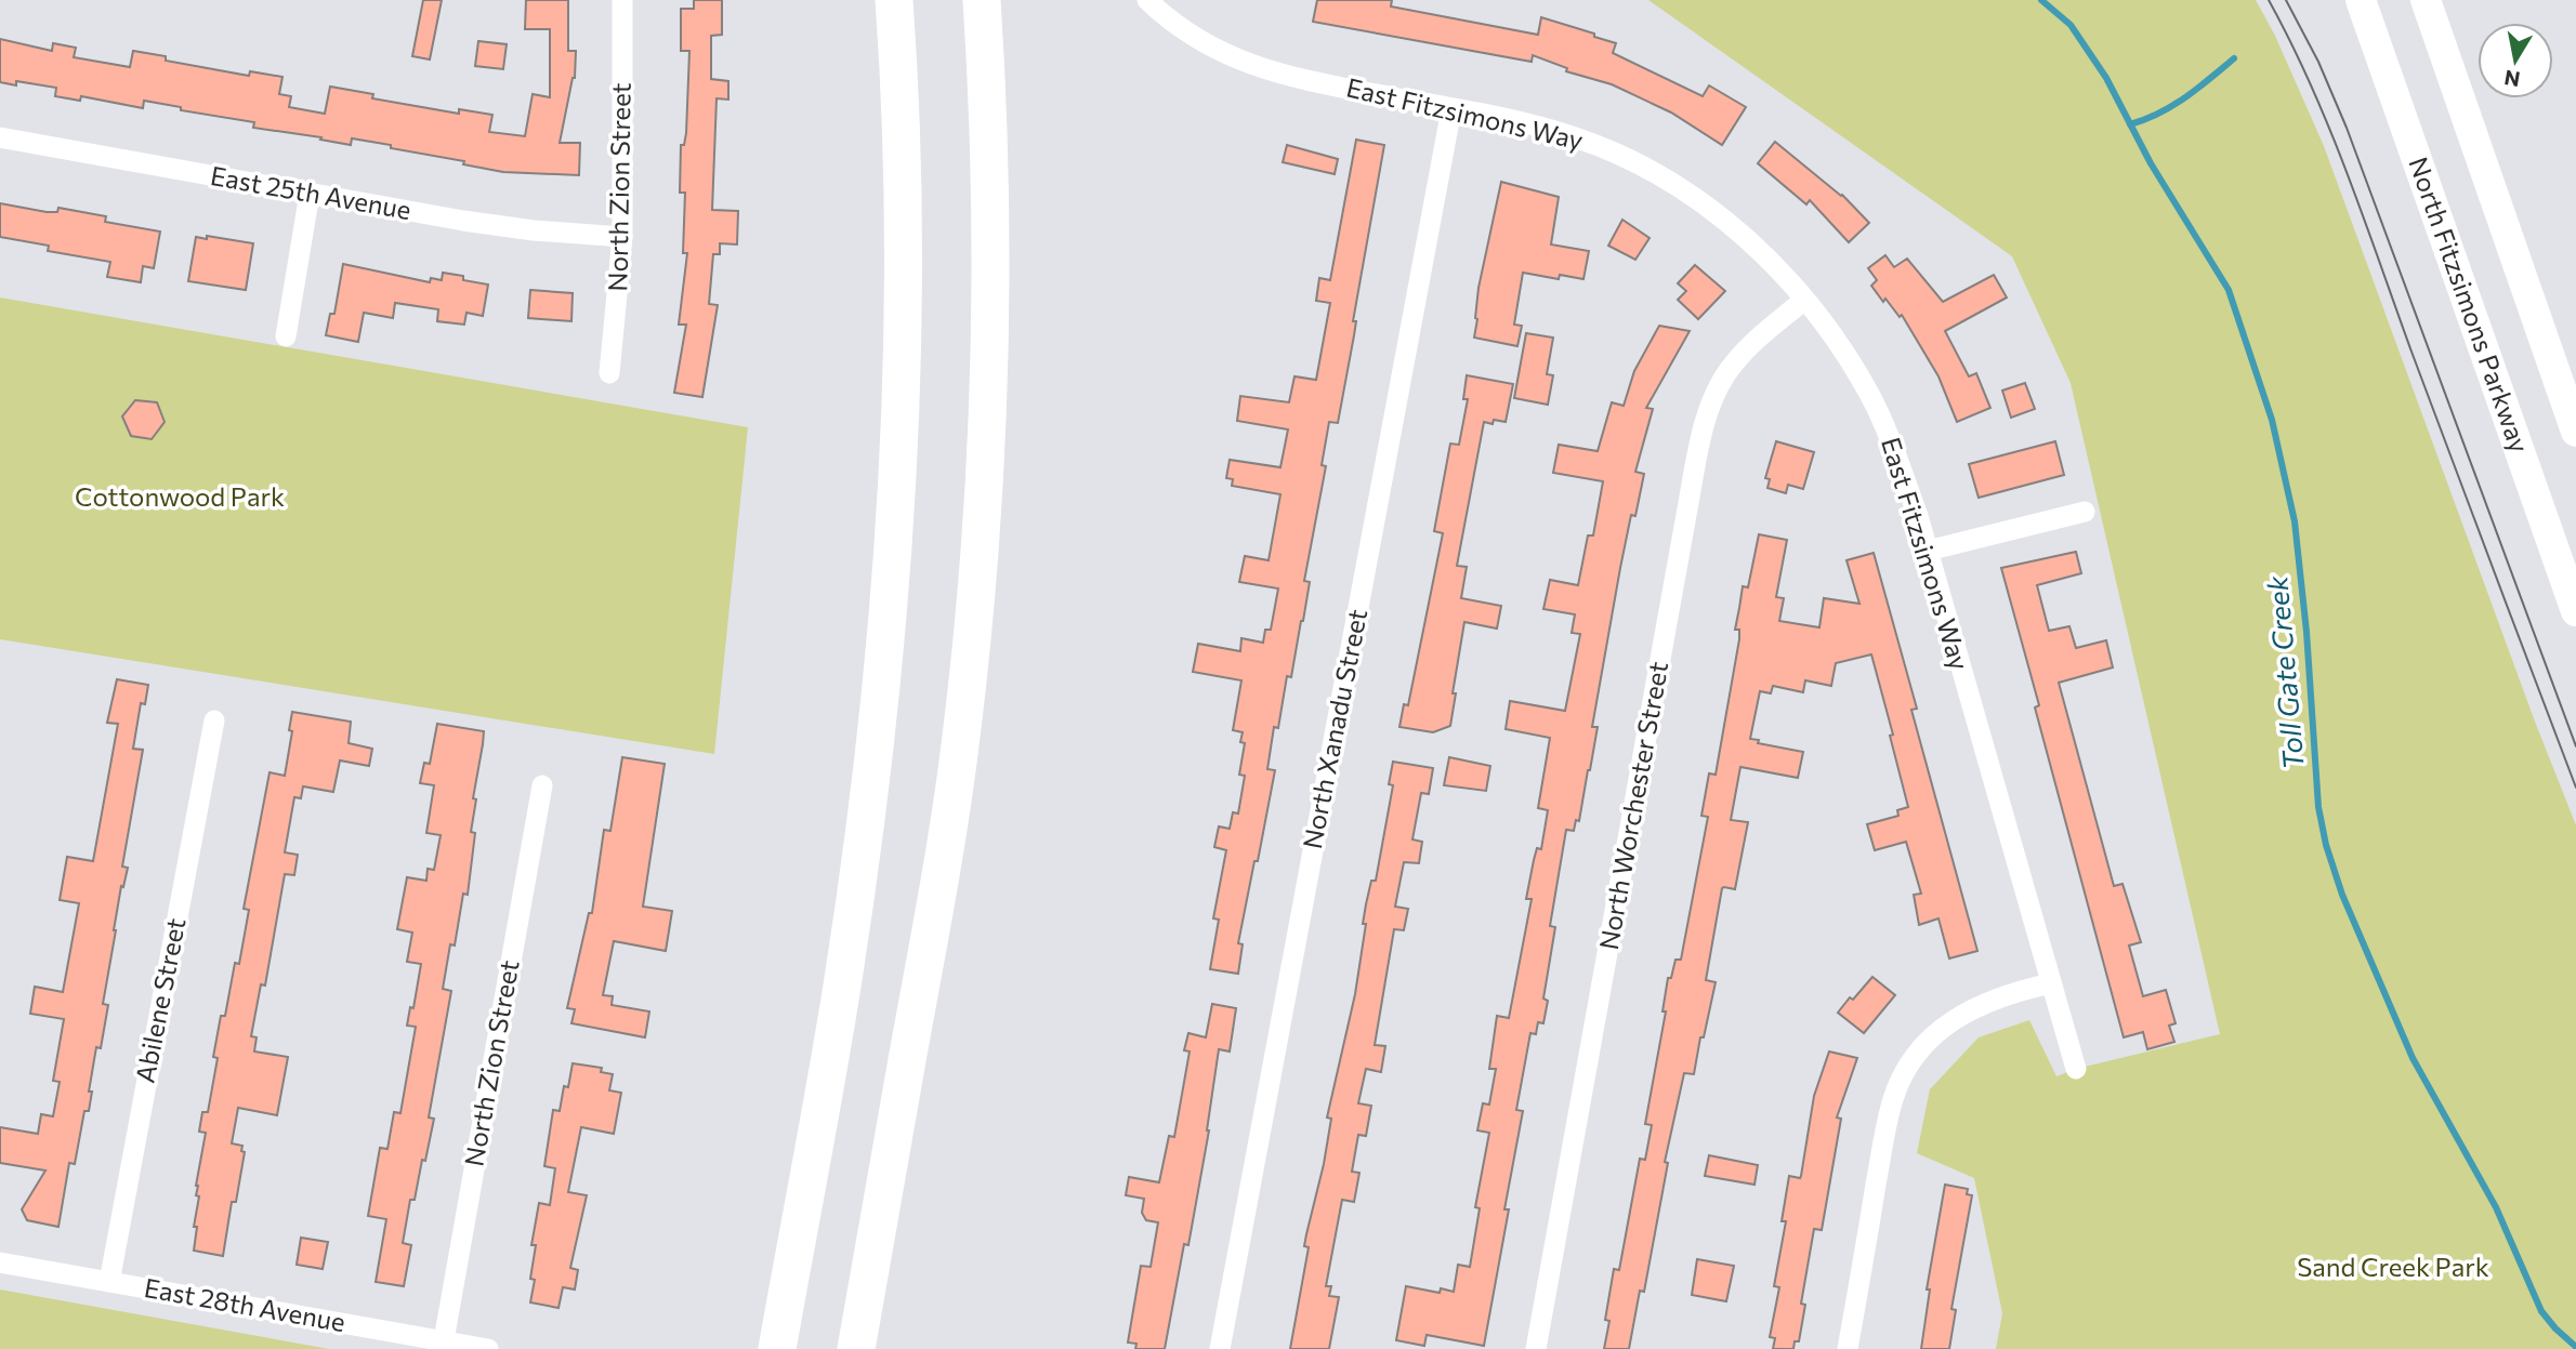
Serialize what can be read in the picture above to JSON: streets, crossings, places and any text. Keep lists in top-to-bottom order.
{
  "streets": {
    "main road": ["North Fitzsimons Parkway"],
    "street": [
      "East Fitzsimons Way",
      "North Zion Street",
      "East 25th Avenue",
      "North Xanadu Street",
      "North Worchester Street",
      "Abilene Street",
      "East 28th Avenue"
    ]
  },
  "crossings": [
    ["East Fitzsimons Way", "North Xanadu Street"],
    ["East Fitzsimons Way", "North Worchester Street"],
    ["North Zion Street", "East 25th Avenue"],
    ["North Zion Street", "East 28th Avenue"],
    ["Abilene Street", "East 28th Avenue"]
  ],
  "water": ["Toll Gate Creek"],
  "parks": ["Cottonwood Park", "Sand Creek Park"],
  "north": "bottom"
}
